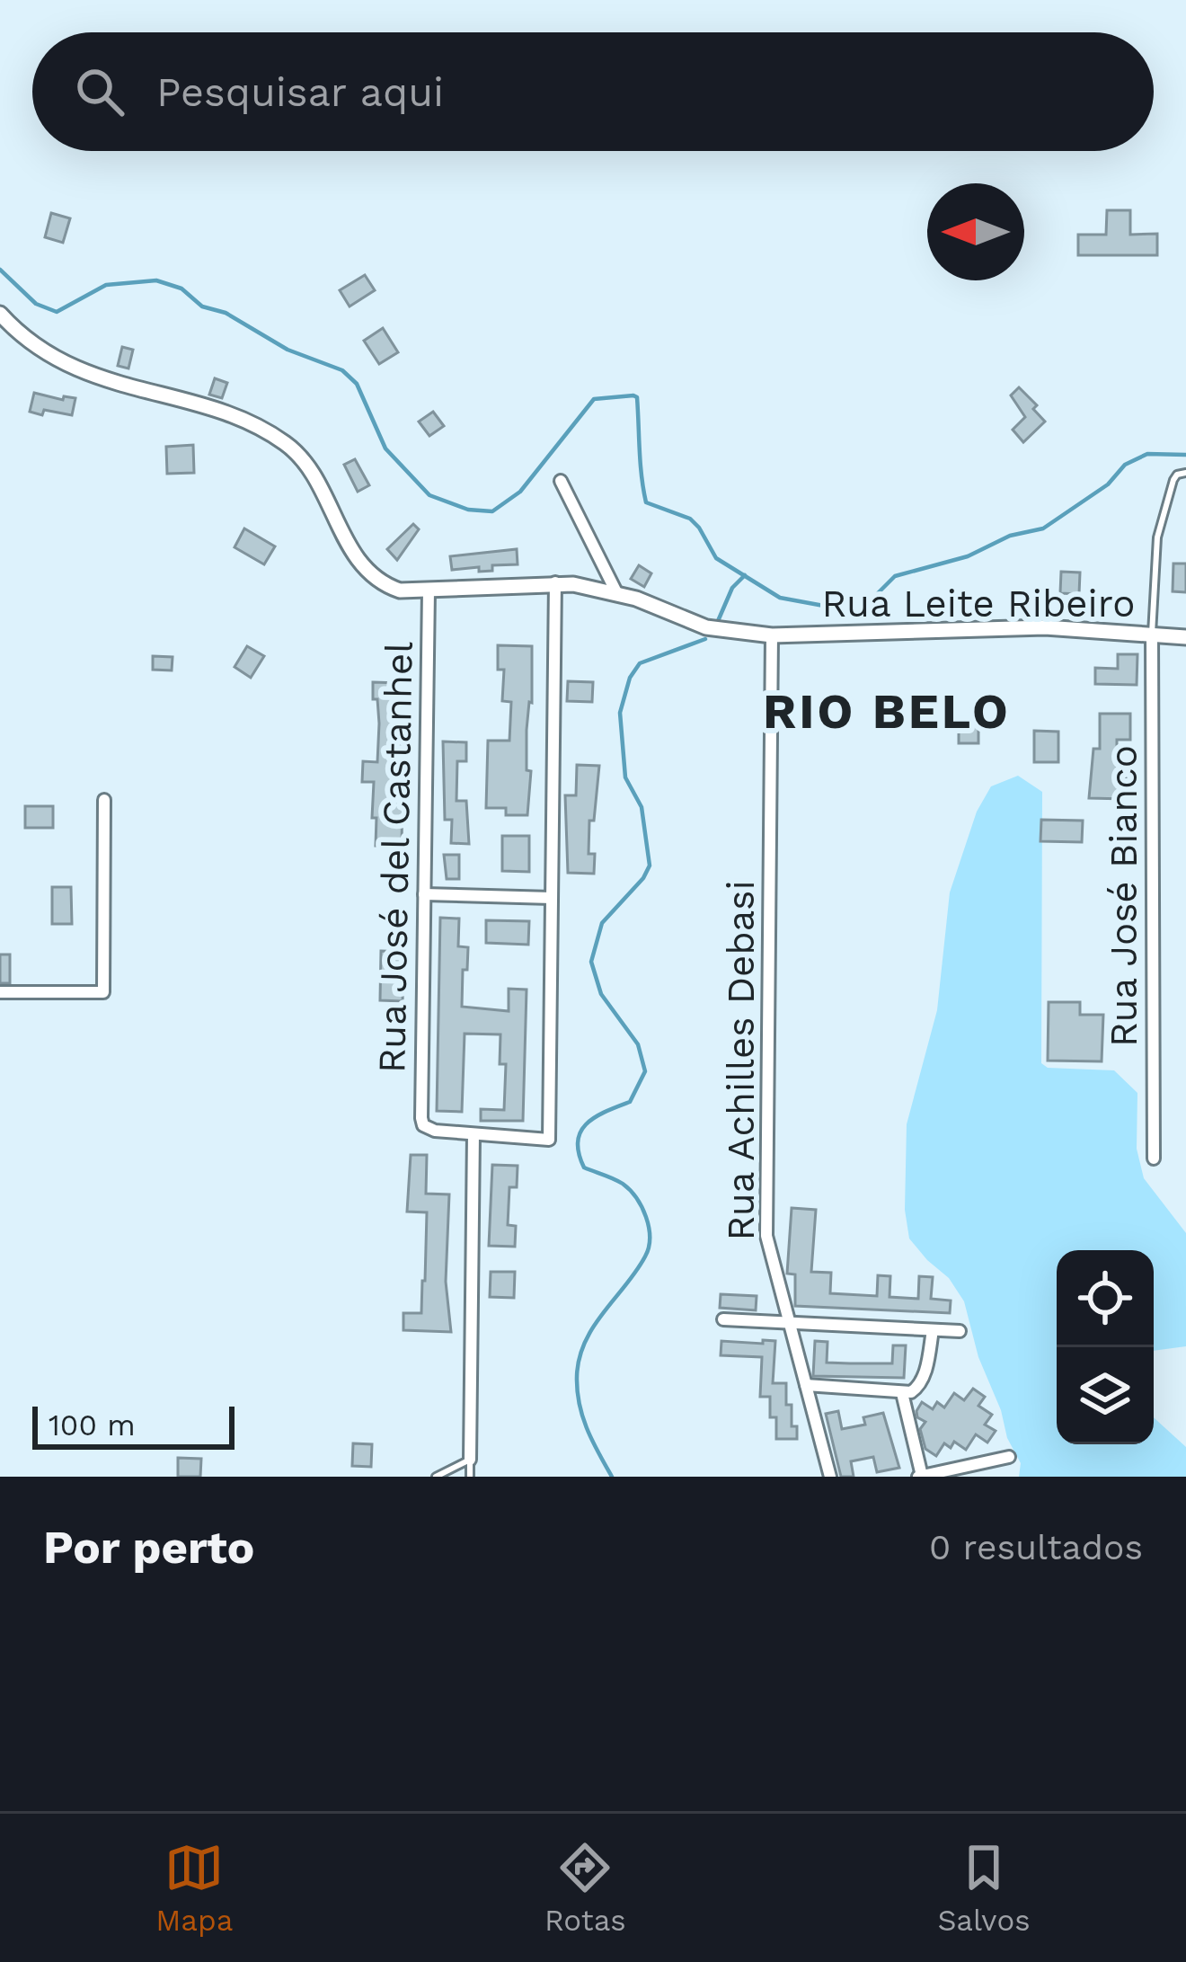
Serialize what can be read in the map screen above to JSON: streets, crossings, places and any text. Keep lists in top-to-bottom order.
{
  "streets": {
    "street": [
      "Rua Leite Ribeiro",
      "Rua José del Castanhel",
      "Rua José Bianco",
      "Rua Achilles Debasi"
    ]
  },
  "crossings": [
    ["Rua Leite Ribeiro", "Rua José del Castanhel"],
    ["Rua Leite Ribeiro", "Rua José Bianco"],
    ["Rua Leite Ribeiro", "Rua Achilles Debasi"]
  ],
  "districts": ["RIO BELO"],
  "scale_bar": "100 m",
  "north": "left",
  "page": {
    "search": "Pesquisar aqui",
    "scale": "100 m",
    "heading": ["Por perto", "0 resultados"],
    "nav": ["Mapa", "Rotas", "Salvos"]
  }
}
